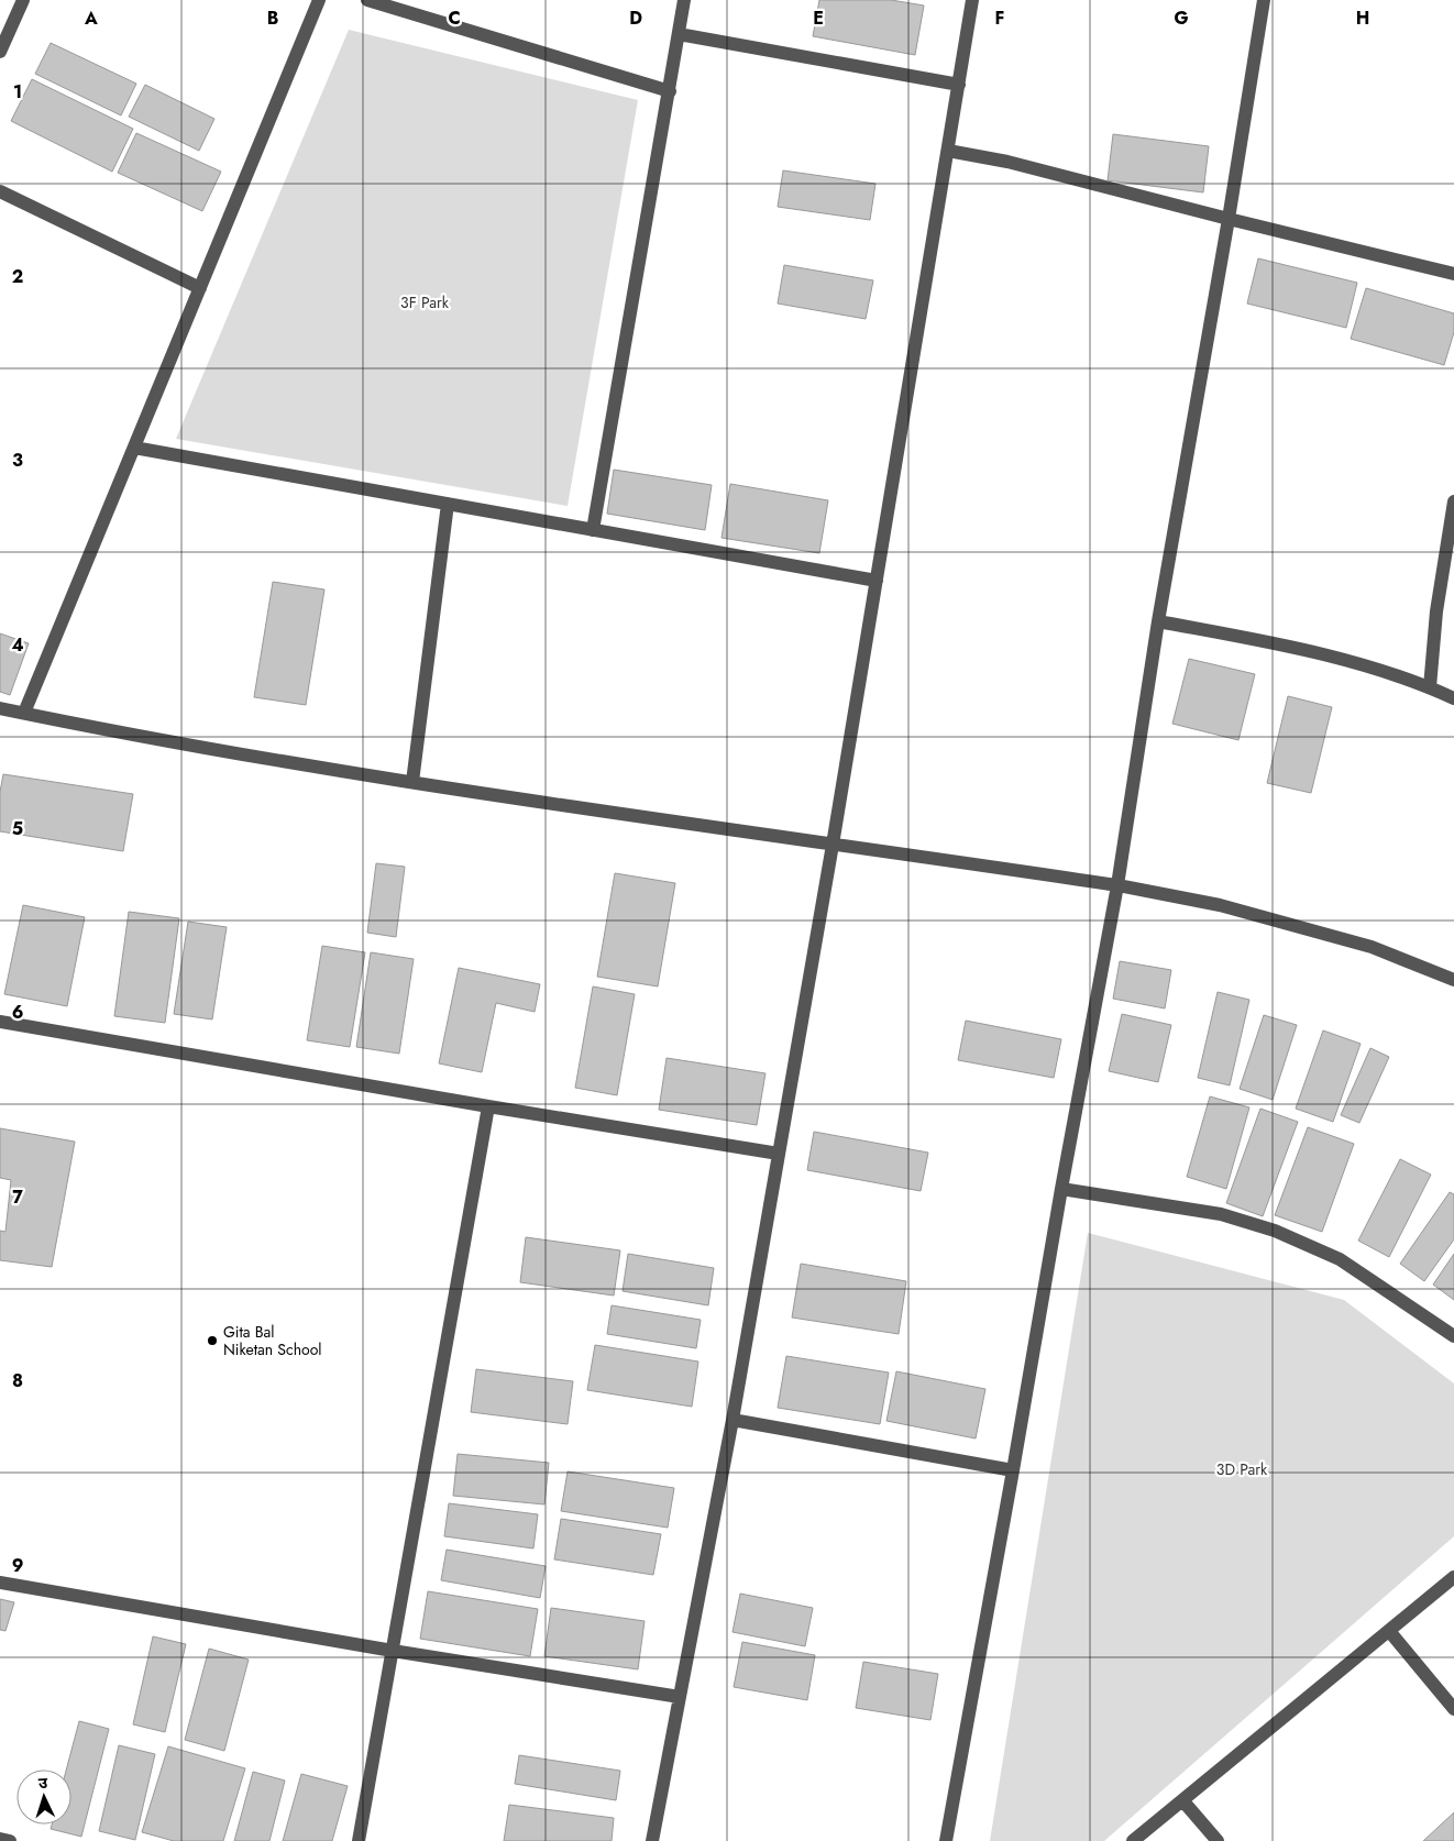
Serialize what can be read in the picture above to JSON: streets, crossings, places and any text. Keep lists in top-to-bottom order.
{
  "parks": ["3F Park", "3D Park"],
  "places": ["Gita Bal Niketan School"],
  "north": "top",
  "grid": {
    "columns": [
      "A",
      "B",
      "C",
      "D",
      "E",
      "F",
      "G",
      "H"
    ],
    "rows": [
      "1",
      "2",
      "3",
      "4",
      "5",
      "6",
      "7",
      "8",
      "9"
    ]
  }
}
